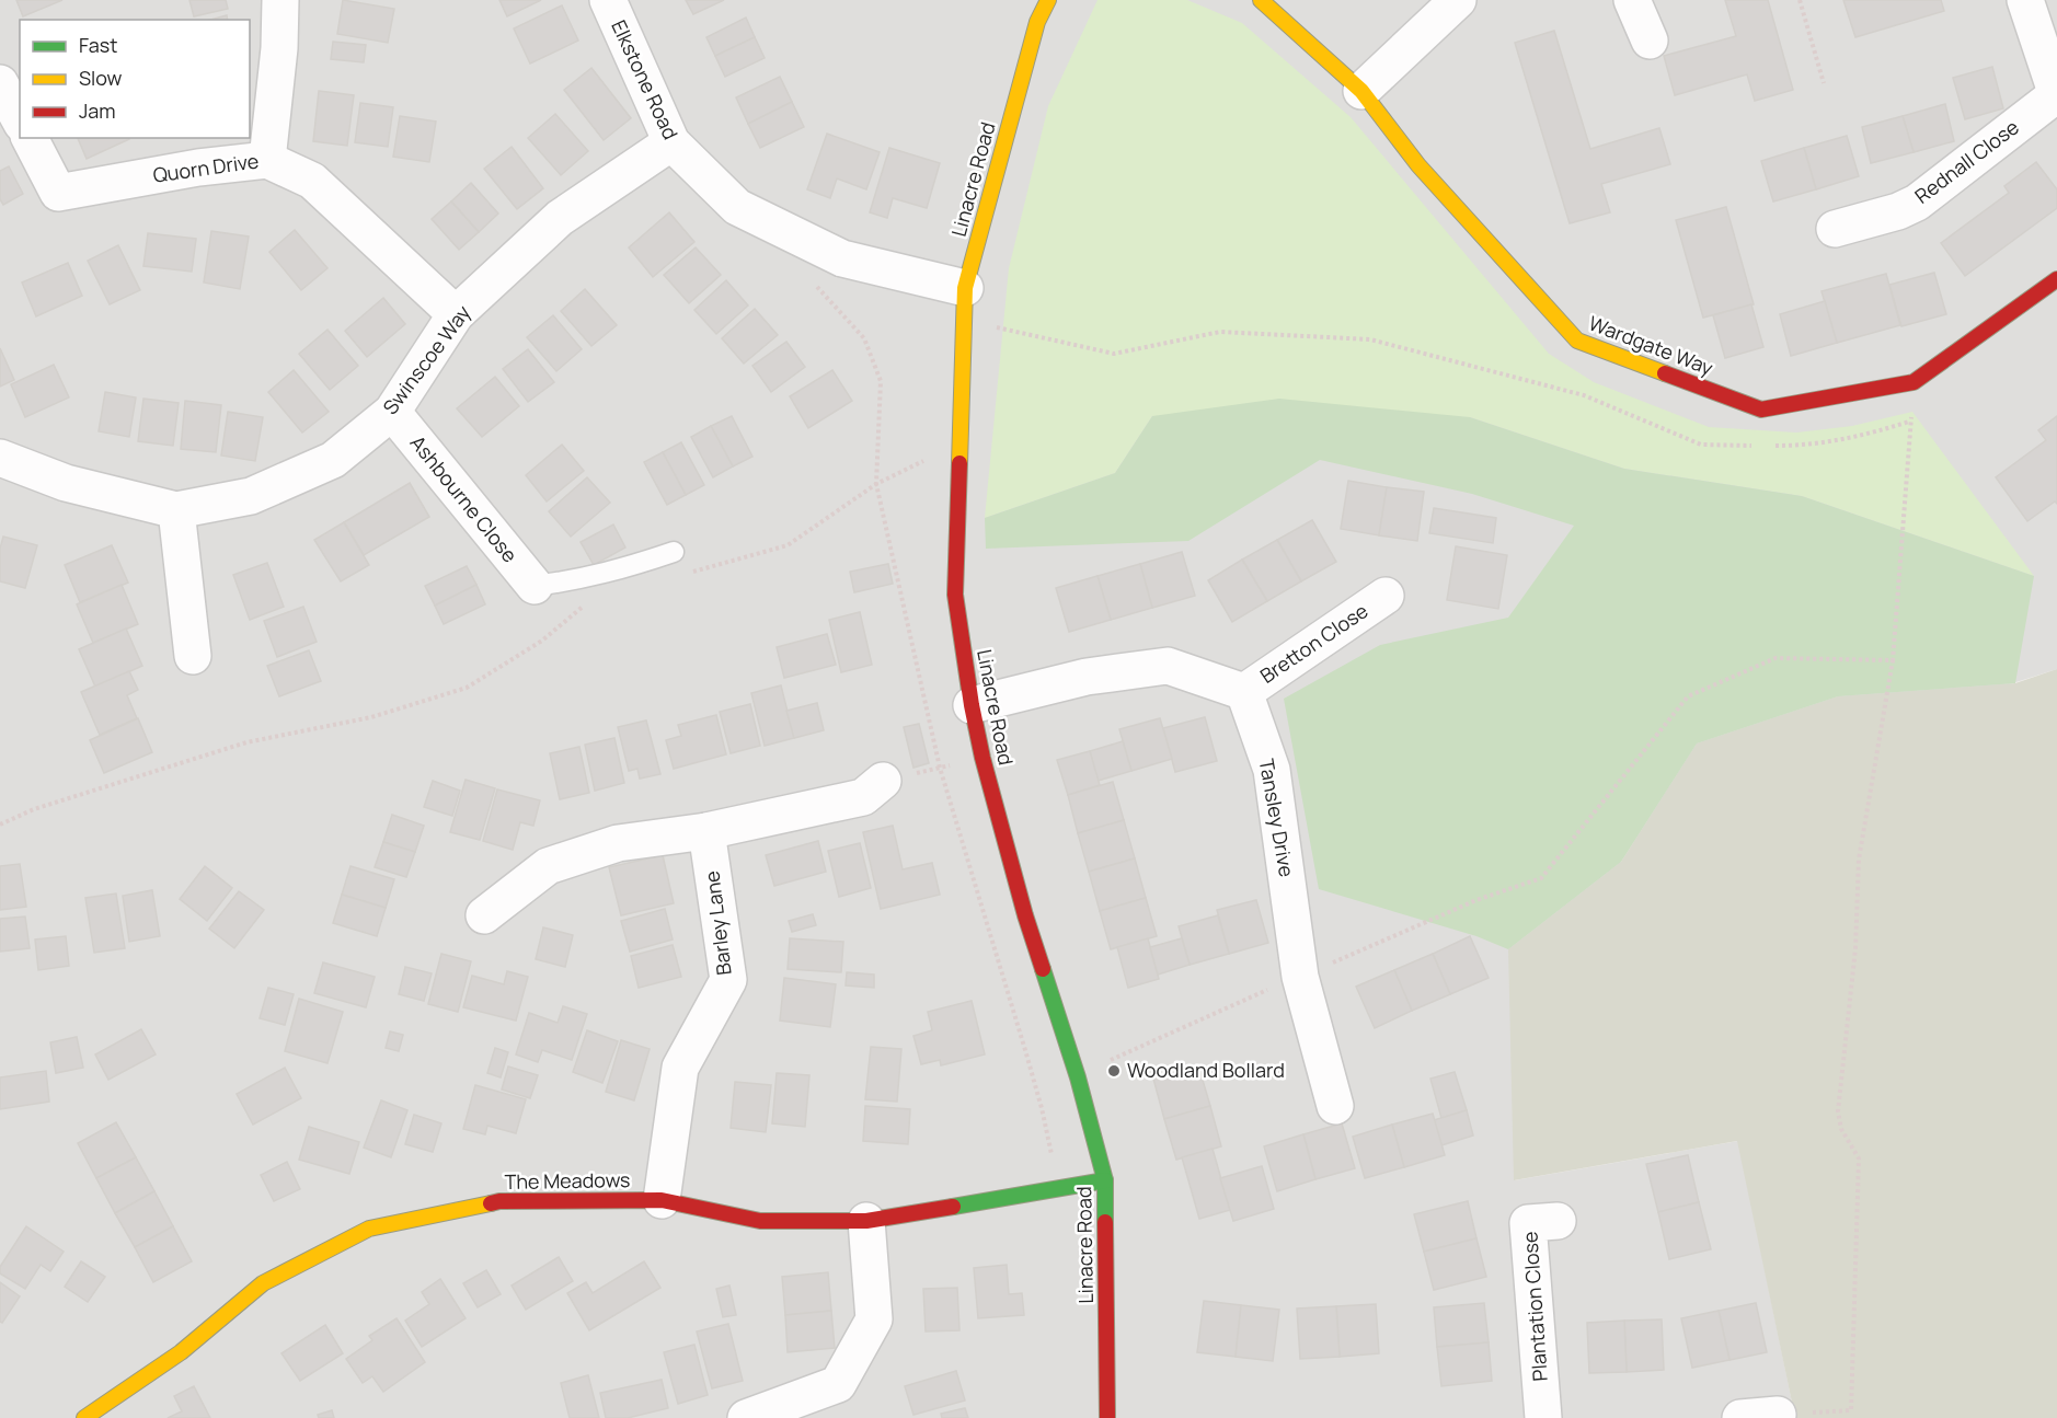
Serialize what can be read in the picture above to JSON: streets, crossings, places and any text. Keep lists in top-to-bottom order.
{
  "streets": {
    "street": [
      "Elkstone Road",
      "Rednall Close",
      "Quorn Drive",
      "Linacre Road",
      "Wardgate Way",
      "Swinscoe Way",
      "Ashbourne Close",
      "Bretton Close",
      "Tansley Drive",
      "Barley Lane",
      "The Meadows",
      "Plantation Close"
    ]
  },
  "crossings": [
    ["Elkstone Road", "Linacre Road"],
    ["Elkstone Road", "Swinscoe Way"],
    ["Quorn Drive", "Swinscoe Way"],
    ["Linacre Road", "The Meadows"],
    ["Swinscoe Way", "Ashbourne Close"],
    ["Bretton Close", "Tansley Drive"],
    ["Barley Lane", "The Meadows"]
  ],
  "places": ["Woodland Bollard"],
  "legend": ["Fast", "Slow", "Jam"]
}
